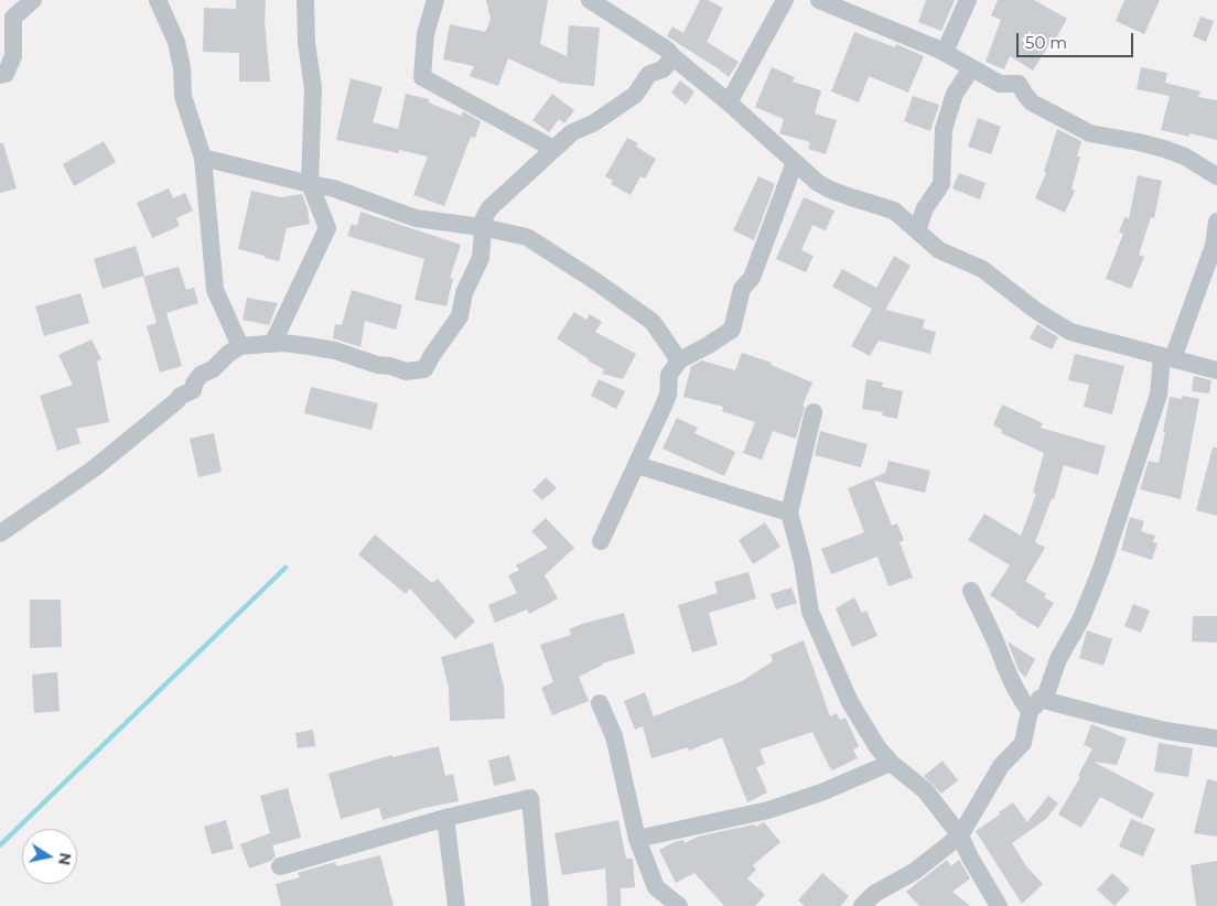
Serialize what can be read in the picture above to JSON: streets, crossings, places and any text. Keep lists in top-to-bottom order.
{
  "scale_bar": "50 m",
  "north": "right"
}
